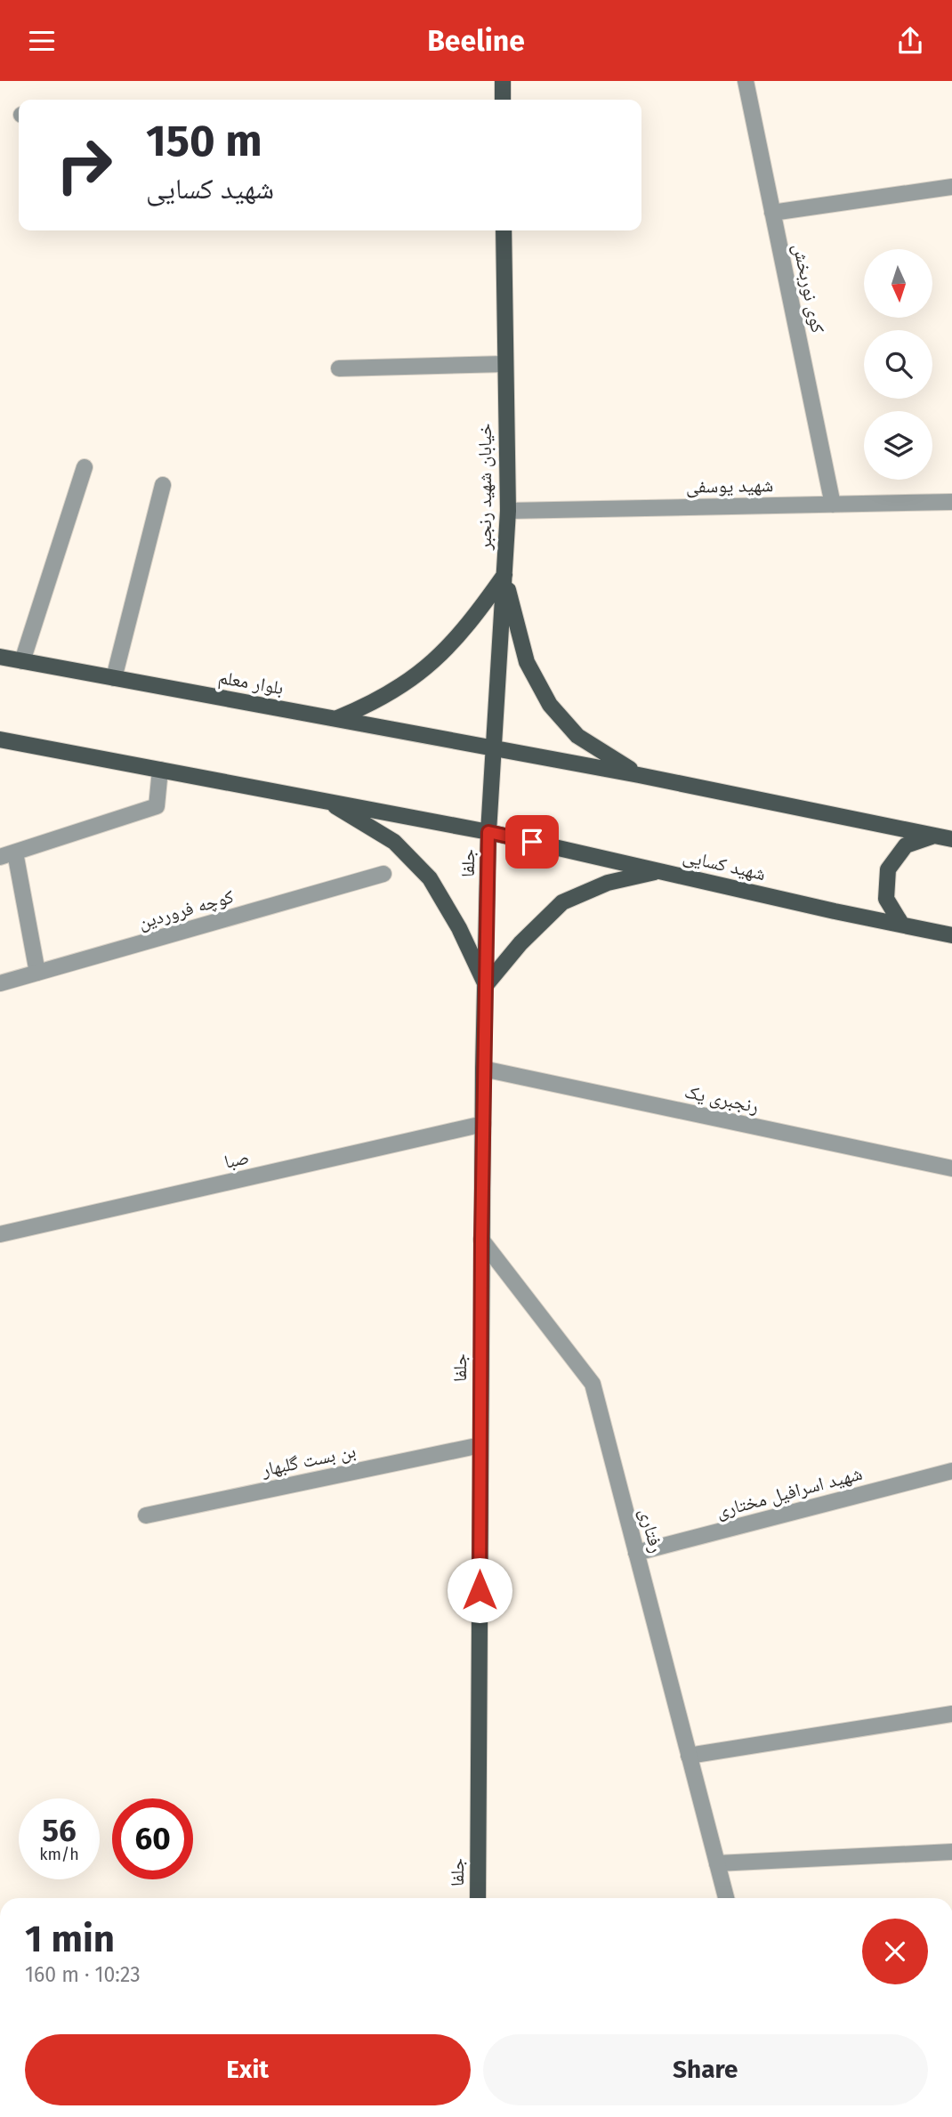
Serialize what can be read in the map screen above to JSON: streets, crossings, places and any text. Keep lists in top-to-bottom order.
{
  "streets": {
    "main road": [
      "خیابان شهید رنجبر",
      "بلوار معلم",
      "جلفا",
      "شهید کسایی"
    ],
    "street": [
      "کوی نوربخش",
      "شهید یوسفی",
      "کوچه فروردین",
      "رنجبری یک",
      "صبا",
      "بن بست گلبهار",
      "شهید اسرافیل مختاری",
      "رفتاری"
    ]
  },
  "crossings": [
    ["کوی نوربخش", "شهید یوسفی"],
    ["شهید یوسفی", "خیابان شهید رنجبر"],
    ["خیابان شهید رنجبر", "بلوار معلم"],
    ["خیابان شهید رنجبر", "جلفا"],
    ["خیابان شهید رنجبر", "شهید کسایی"],
    ["جلفا", "شهید کسایی"],
    ["جلفا", "رنجبری یک"],
    ["جلفا", "صبا"],
    ["جلفا", "بن بست گلبهار"],
    ["جلفا", "رفتاری"],
    ["شهید اسرافیل مختاری", "رفتاری"]
  ],
  "north": "bottom",
  "page": {
    "header": "Beeline",
    "turn": ["150 m", "شهید کسایی"],
    "speed": "56 km/h",
    "limit": "60",
    "heading": ["1 min", "160 m · 10:23"],
    "buttons": ["Exit", "Share"]
  }
}
